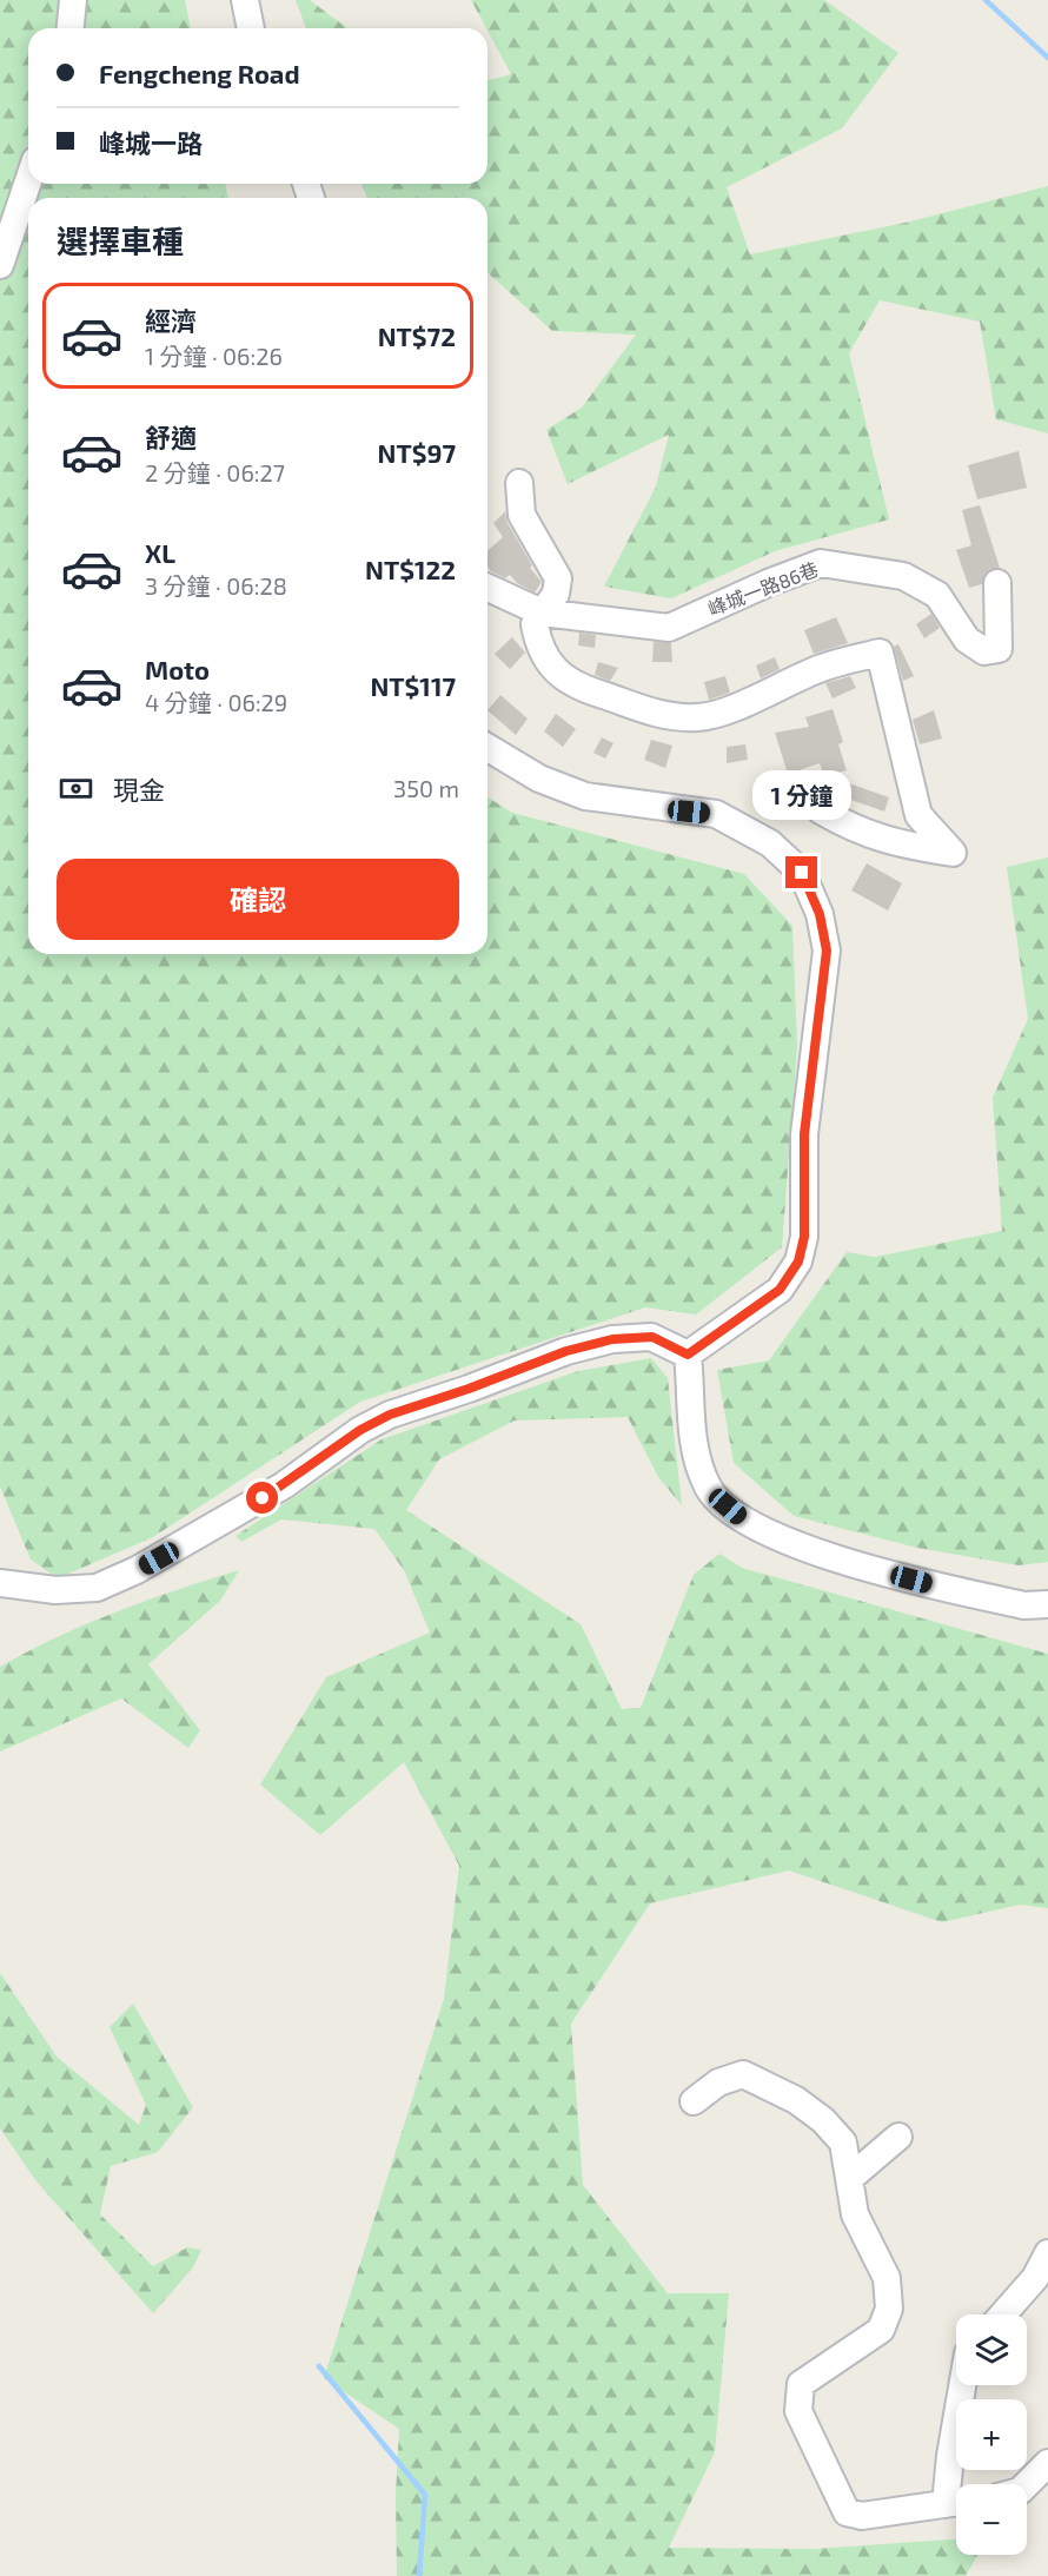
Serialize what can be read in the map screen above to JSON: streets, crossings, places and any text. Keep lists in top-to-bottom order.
{
  "streets": {
    "street": ["峰城一路86巷"]
  },
  "page": {
    "banner": ["Fengcheng Road", "峰城一路"],
    "heading": "選擇車種",
    "list": [
      {
        "name": "經濟",
        "note": "1 分鐘 · 06:26",
        "value": "NT$72"
      },
      {
        "name": "舒適",
        "note": "2 分鐘 · 06:27",
        "value": "NT$97"
      },
      {
        "name": "XL",
        "note": "3 分鐘 · 06:28",
        "value": "NT$122"
      },
      {
        "name": "Moto",
        "note": "4 分鐘 · 06:29",
        "value": "NT$117"
      }
    ],
    "pay": ["現金", "350 m"],
    "bubble": "1 分鐘",
    "buttons": "確認",
    "map_buttons": ["+", "−"]
  }
}
